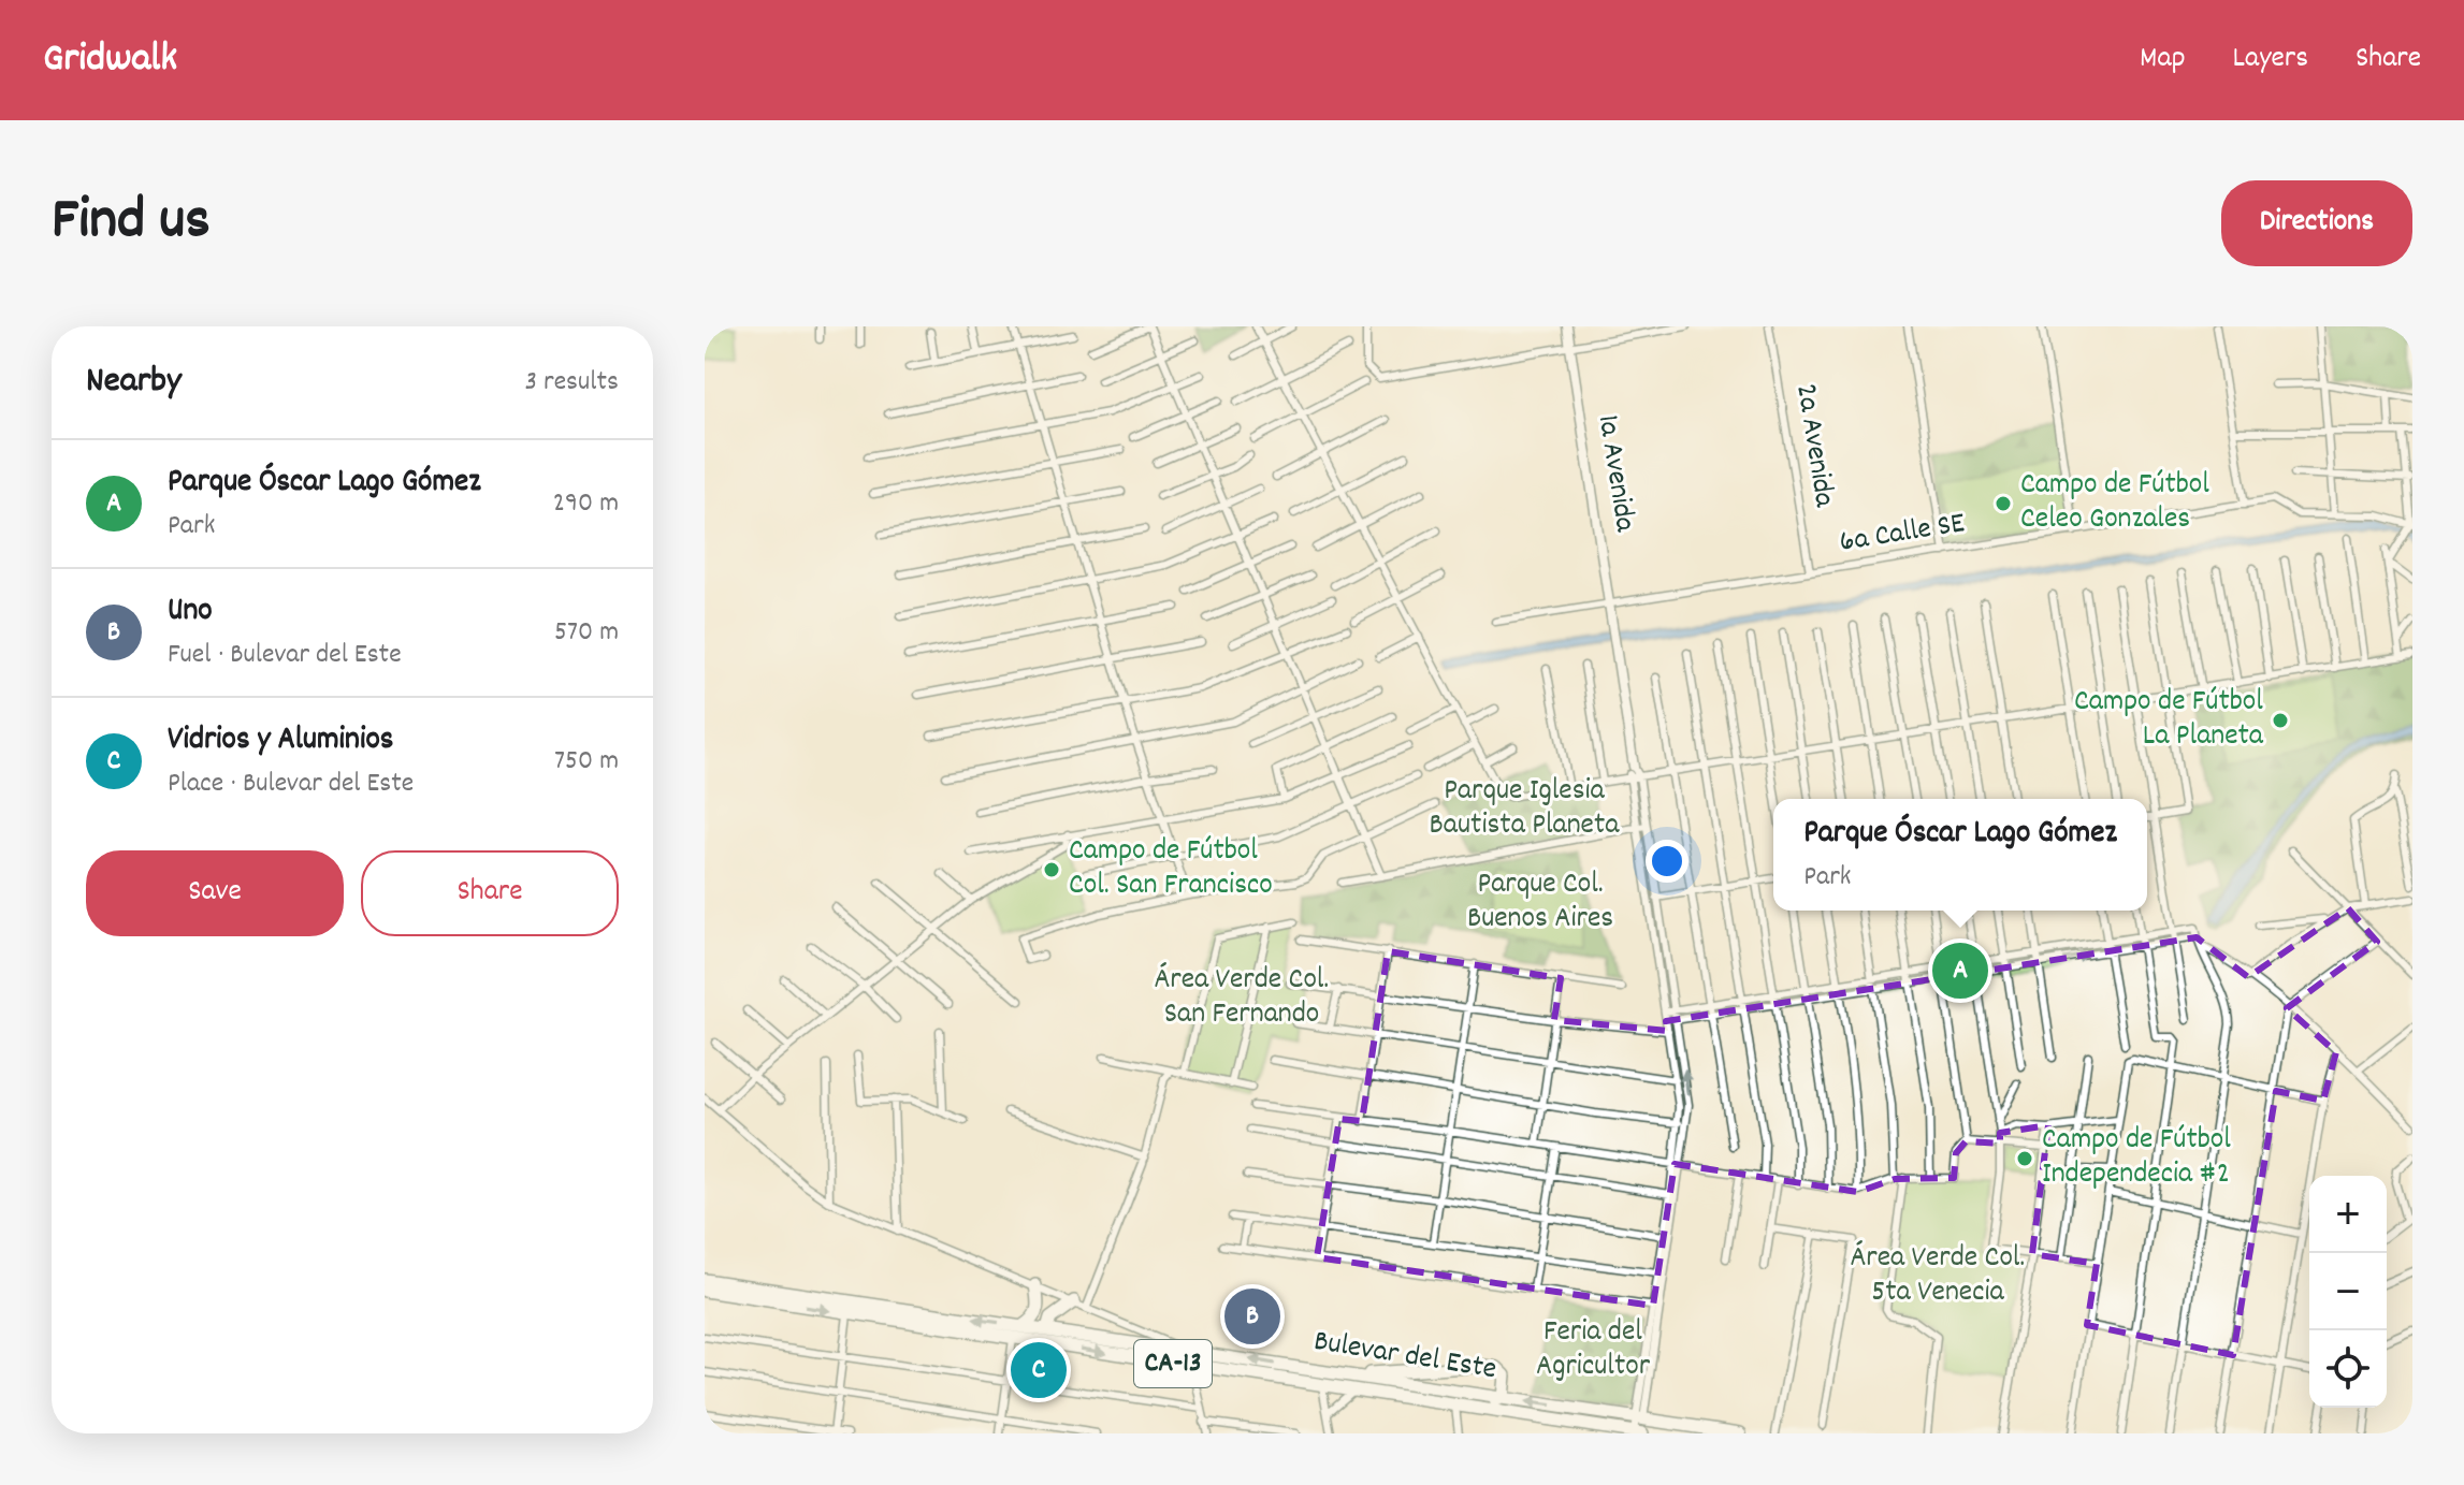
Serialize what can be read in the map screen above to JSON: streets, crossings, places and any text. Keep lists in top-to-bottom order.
{
  "streets": {
    "highway": ["Bulevar del Este", "CA-13"],
    "street": ["2a Avenida", "1a Avenida", "6a Calle SE"]
  },
  "crossings": [
    ["2a Avenida", "6a Calle SE"],
    ["1a Avenida", "6a Calle SE"]
  ],
  "parks": [
    "Parque Iglesia Bautista Planeta",
    "Parque Col. Buenos Aires",
    "Área Verde Col. San Fernando",
    "Área Verde Col. 5ta Venecia",
    "Feria del Agricultor"
  ],
  "places": [
    "Campo de Fútbol Celeo Gonzales",
    "Campo de Fútbol La Planeta",
    "Campo de Fútbol Col. San Francisco",
    "Campo de Fútbol Independecia #2"
  ],
  "page": {
    "header": "Gridwalk",
    "nav": ["Map", "Layers", "Share"],
    "title": "Find us",
    "buttons": [
      "Directions",
      ["Save", "Share"]
    ],
    "heading": ["Nearby", "3 results"],
    "list": [
      {
        "mark": "A",
        "name": "Parque Óscar Lago Gómez",
        "note": "Park",
        "value": "290 m"
      },
      {
        "mark": "B",
        "name": "Uno",
        "note": "Fuel · Bulevar del Este",
        "value": "570 m"
      },
      {
        "mark": "C",
        "name": "Vidrios y Aluminios",
        "note": "Place · Bulevar del Este",
        "value": "750 m"
      }
    ],
    "popup": ["Parque Óscar Lago Gómez", "Park"],
    "pins": ["A", "B", "C"],
    "map_buttons": ["+", "−"]
  }
}
